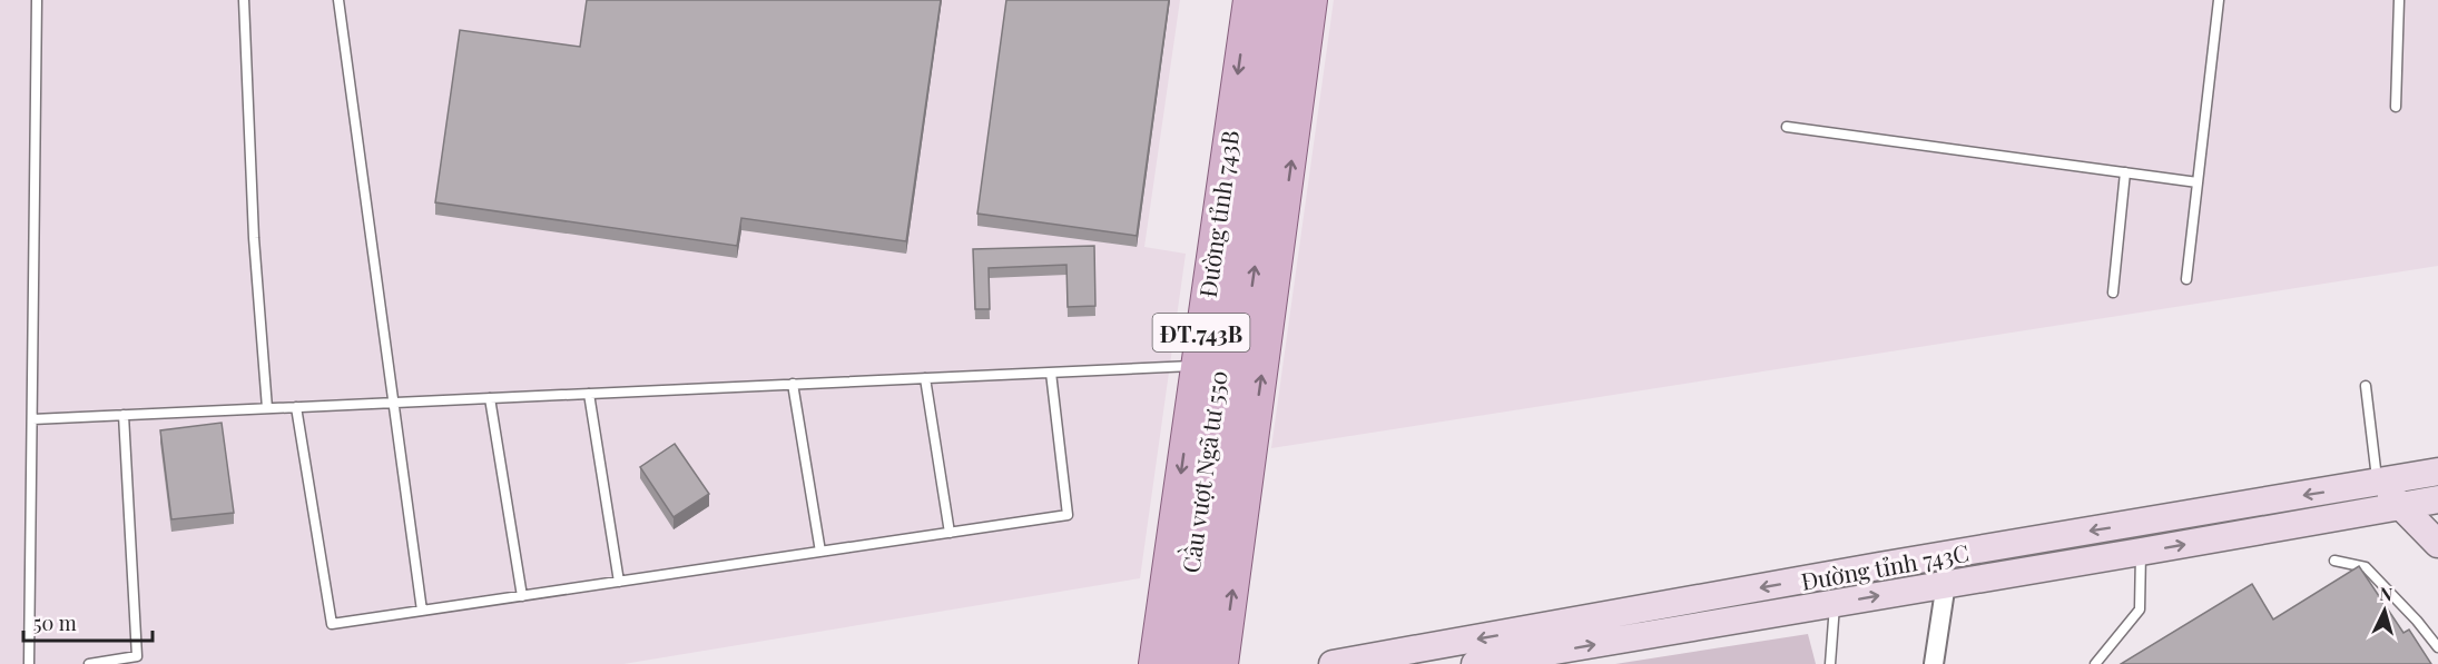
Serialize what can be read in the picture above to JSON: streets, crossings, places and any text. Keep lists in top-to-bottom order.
{
  "streets": {
    "main road": [
      "Đường tỉnh 743B",
      "ĐT.743B",
      "Cầu vượt Ngã tư 550",
      "Đường tỉnh 743C"
    ]
  },
  "crossings": [
    ["ĐT.743B", "Cầu vượt Ngã tư 550"]
  ],
  "scale_bar": "50 m",
  "north": "top"
}
